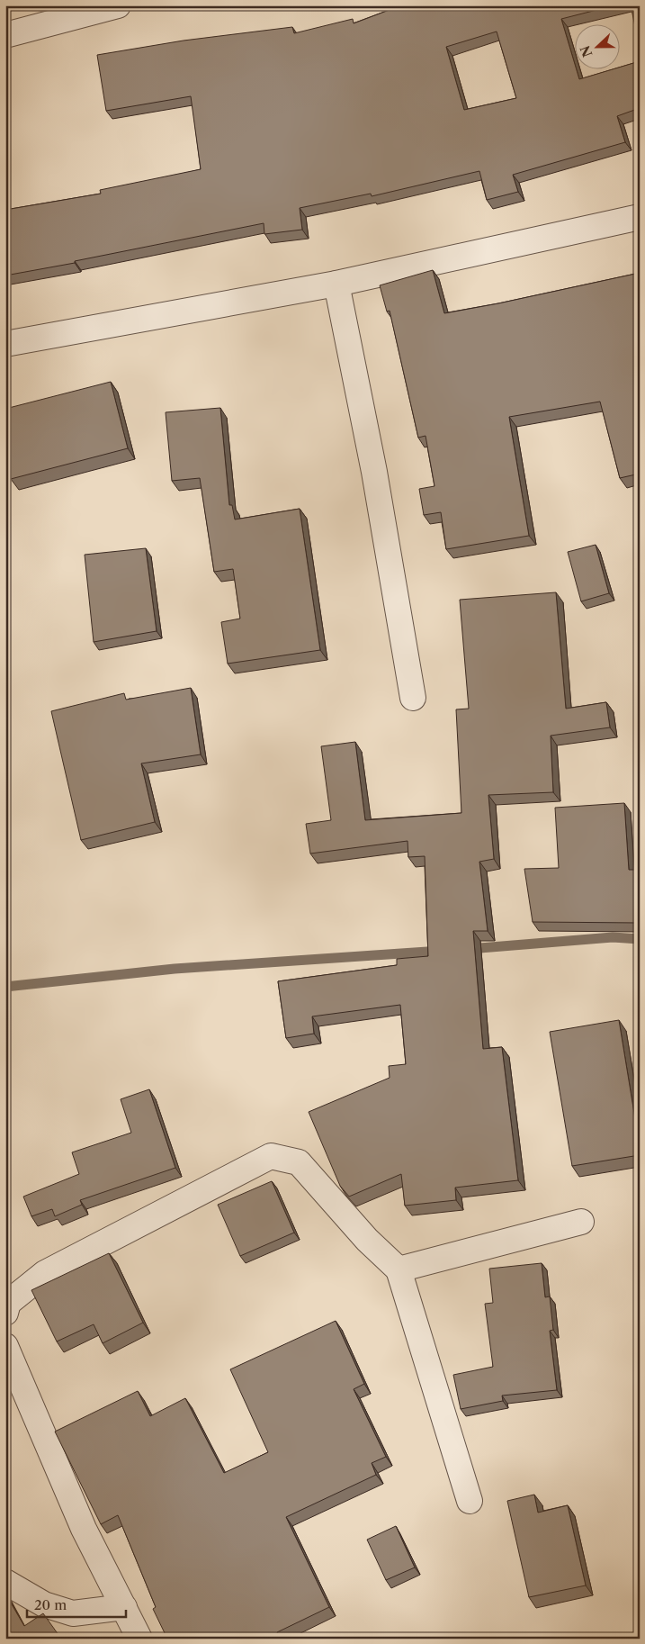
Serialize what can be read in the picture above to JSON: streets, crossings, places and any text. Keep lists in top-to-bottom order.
{
  "scale_bar": "20 m",
  "north": "left"
}
